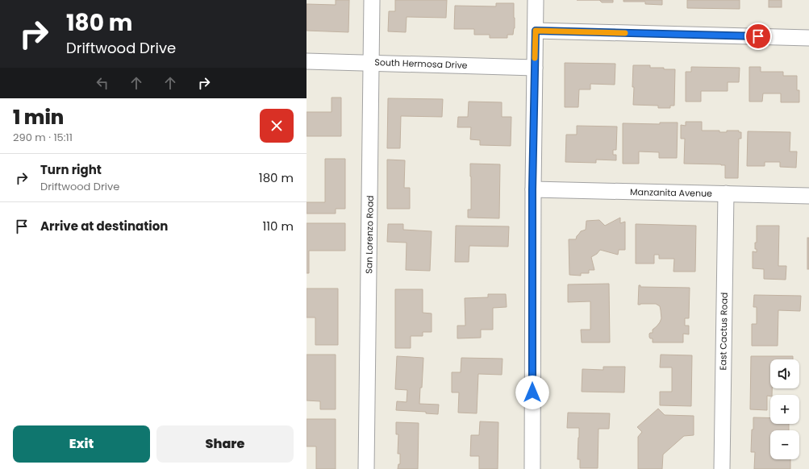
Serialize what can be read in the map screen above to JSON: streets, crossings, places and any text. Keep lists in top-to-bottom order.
{
  "streets": {
    "street": [
      "South Hermosa Drive",
      "Manzanita Avenue",
      "San Lorenzo Road",
      "East Cactus Road"
    ]
  },
  "crossings": [
    ["South Hermosa Drive", "San Lorenzo Road"],
    ["Manzanita Avenue", "East Cactus Road"]
  ],
  "page": {
    "turn": ["180 m", "Driftwood Drive"],
    "heading": ["1 min", "290 m · 15:11"],
    "list": [
      {
        "name": "Turn right",
        "note": "Driftwood Drive",
        "value": "180 m"
      },
      {
        "name": "Arrive at destination",
        "value": "110 m"
      }
    ],
    "map_buttons": ["+", "−"],
    "buttons": ["Exit", "Share"]
  }
}
